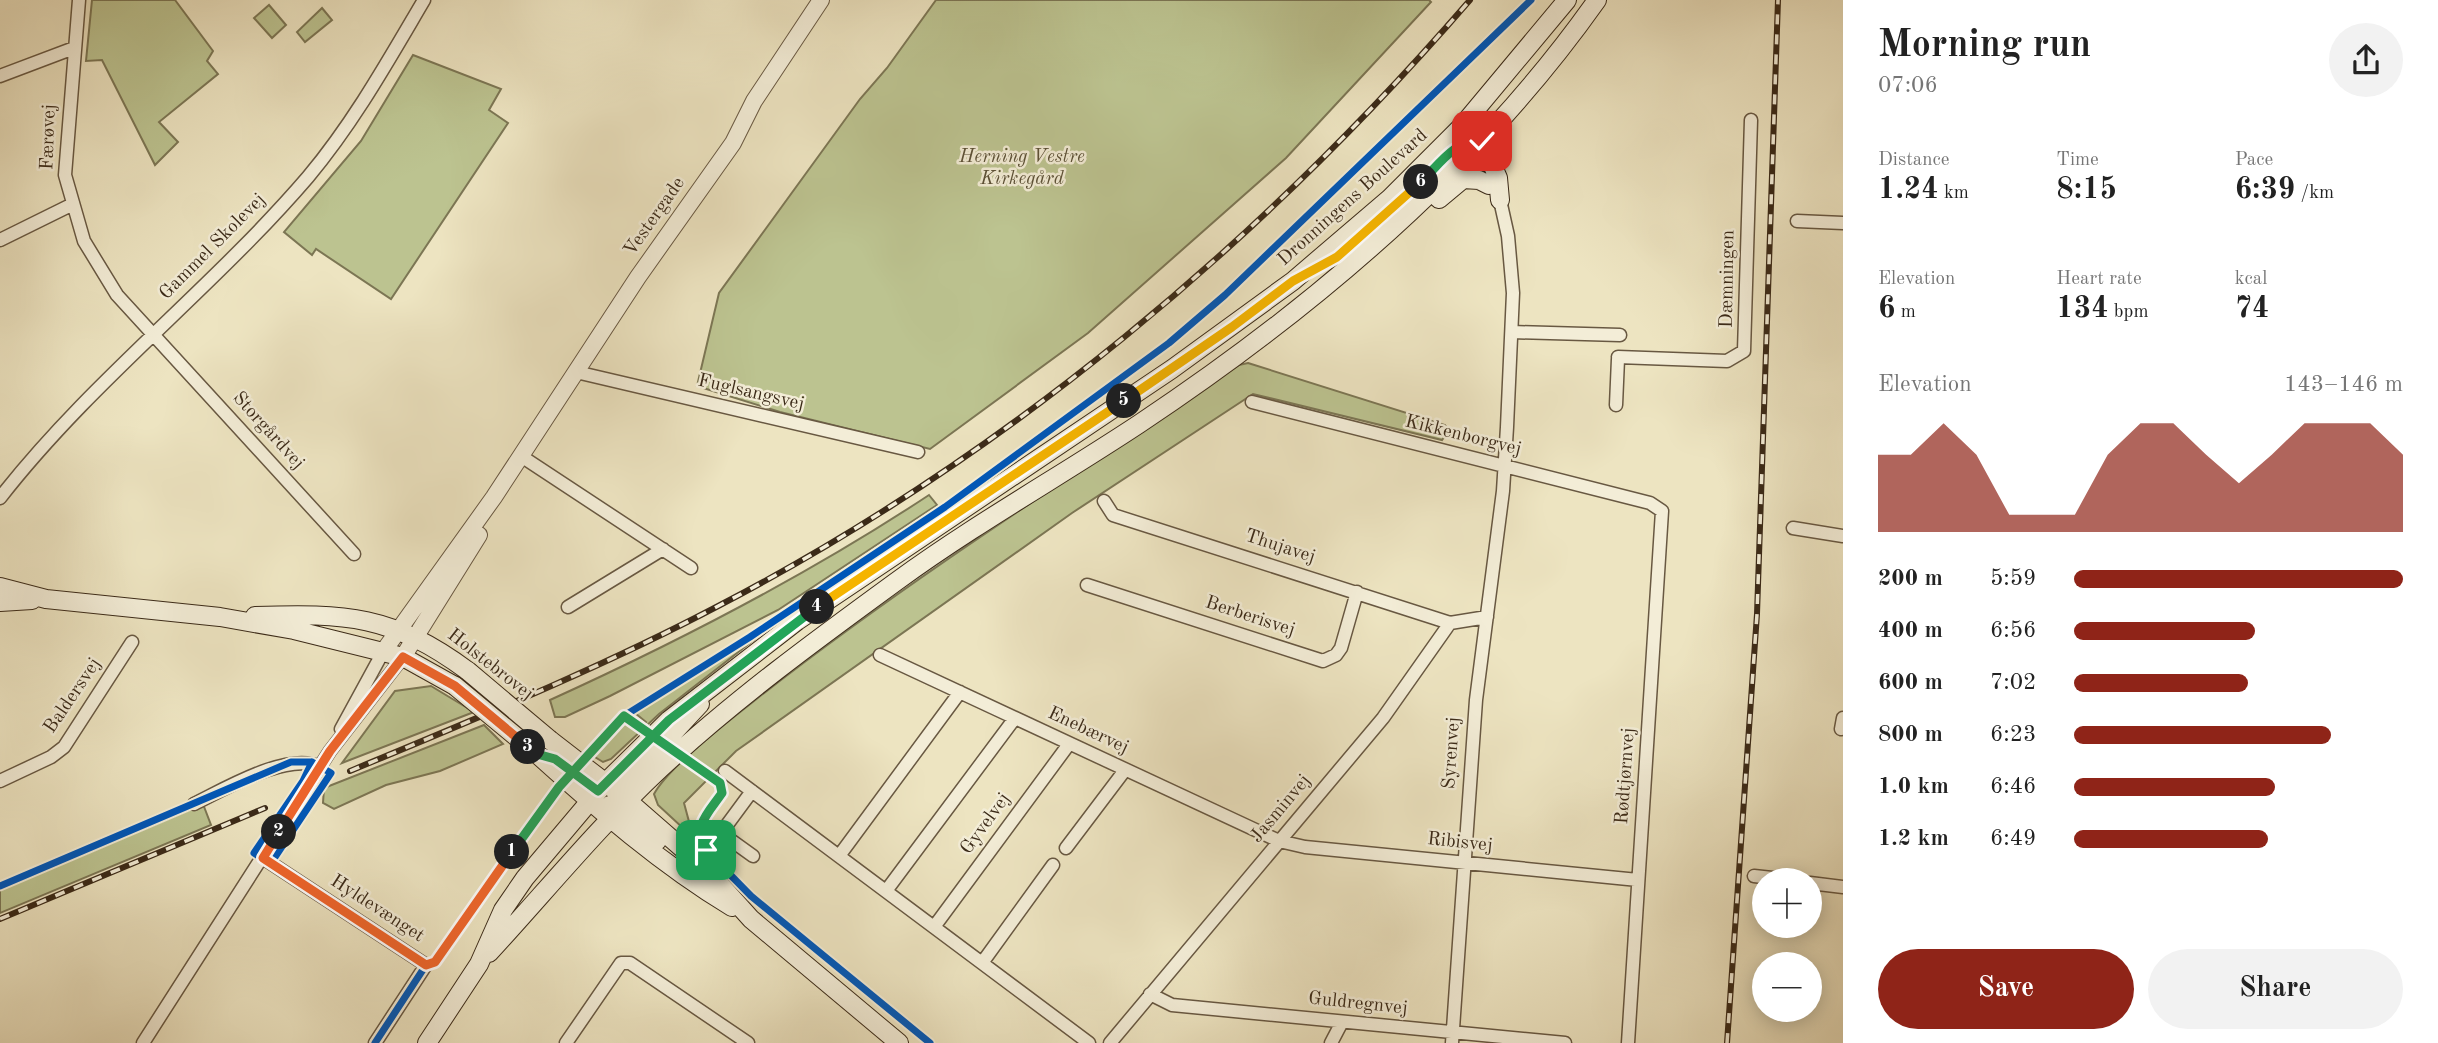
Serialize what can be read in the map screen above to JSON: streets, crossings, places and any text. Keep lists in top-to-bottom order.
{
  "streets": {
    "main road": ["Dronningens Boulevard", "Holstebrovej"],
    "street": [
      "Færøvej",
      "Vestergade",
      "Gammel Skolevej",
      "Dæmningen",
      "Fuglsangsvej",
      "Storgårdvej",
      "Kikkenborgvej",
      "Thujavej",
      "Berberisvej",
      "Baldersvej",
      "Enebærvej",
      "Syrenvej",
      "Rødtjørnvej",
      "Jasminvej",
      "Gyvelvej",
      "Ribisvej",
      "Hyldevænget",
      "Guldregnvej"
    ]
  },
  "crossings": [
    ["Færøvej", "Gammel Skolevej"],
    ["Færøvej", "Storgårdvej"],
    ["Dronningens Boulevard", "Holstebrovej"],
    ["Vestergade", "Fuglsangsvej"],
    ["Vestergade", "Holstebrovej"],
    ["Gammel Skolevej", "Storgårdvej"],
    ["Kikkenborgvej", "Syrenvej"],
    ["Kikkenborgvej", "Rødtjørnvej"],
    ["Thujavej", "Berberisvej"],
    ["Thujavej", "Jasminvej"],
    ["Enebærvej", "Jasminvej"],
    ["Enebærvej", "Gyvelvej"],
    ["Enebærvej", "Ribisvej"],
    ["Syrenvej", "Ribisvej"],
    ["Syrenvej", "Guldregnvej"],
    ["Rødtjørnvej", "Ribisvej"],
    ["Jasminvej", "Ribisvej"],
    ["Jasminvej", "Guldregnvej"]
  ],
  "parks": ["Herning Vestre Kirkegård"],
  "page": {
    "heading": ["Morning run", "07:06"],
    "stats": [
      ["Distance", "1.24 km"],
      ["Time", "8:15"],
      ["Pace", "6:39 /km"],
      ["Elevation", "6 m"],
      ["Heart rate", "134 bpm"],
      ["kcal", "74"]
    ],
    "pins": [
      "6",
      "5",
      "4",
      "3",
      "2",
      "1"
    ],
    "chart": ["Elevation", "143–146 m"],
    "list": [
      {
        "name": "200 m",
        "note": "5:59"
      },
      {
        "name": "400 m",
        "note": "6:56"
      },
      {
        "name": "600 m",
        "note": "7:02"
      },
      {
        "name": "800 m",
        "note": "6:23"
      },
      {
        "name": "1.0 km",
        "note": "6:46"
      },
      {
        "name": "1.2 km",
        "note": "6:49"
      }
    ],
    "map_buttons": ["+", "−"],
    "buttons": ["Save", "Share"]
  }
}
